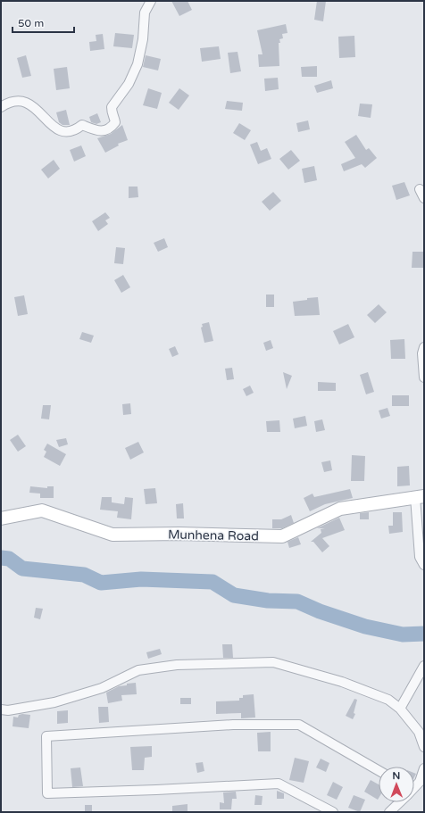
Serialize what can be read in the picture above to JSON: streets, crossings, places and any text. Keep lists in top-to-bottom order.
{
  "streets": {
    "street": ["Munhena Road"]
  },
  "scale_bar": "50 m",
  "north": "top"
}
